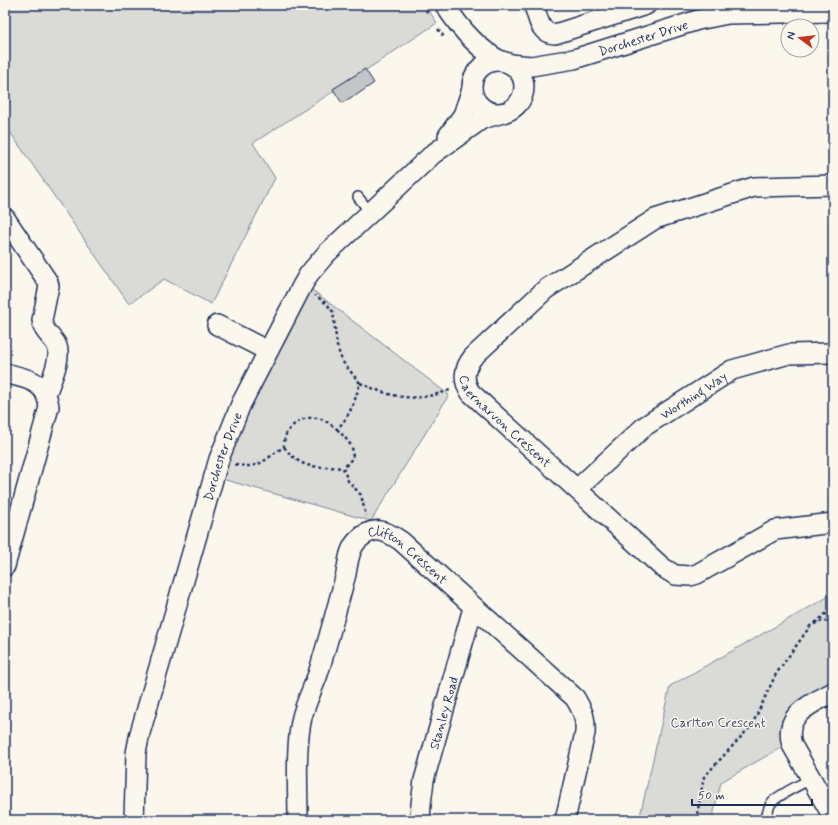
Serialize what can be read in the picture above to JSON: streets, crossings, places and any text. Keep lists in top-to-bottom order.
{
  "streets": {
    "street": [
      "Dorchester Drive",
      "Worthing Way",
      "Caernarvon Crescent",
      "Clifton Crescent",
      "Stanley Road"
    ]
  },
  "crossings": [
    ["Worthing Way", "Caernarvon Crescent"],
    ["Clifton Crescent", "Stanley Road"]
  ],
  "parks": ["Carlton Crescent"],
  "scale_bar": "50 m",
  "north": "left"
}
